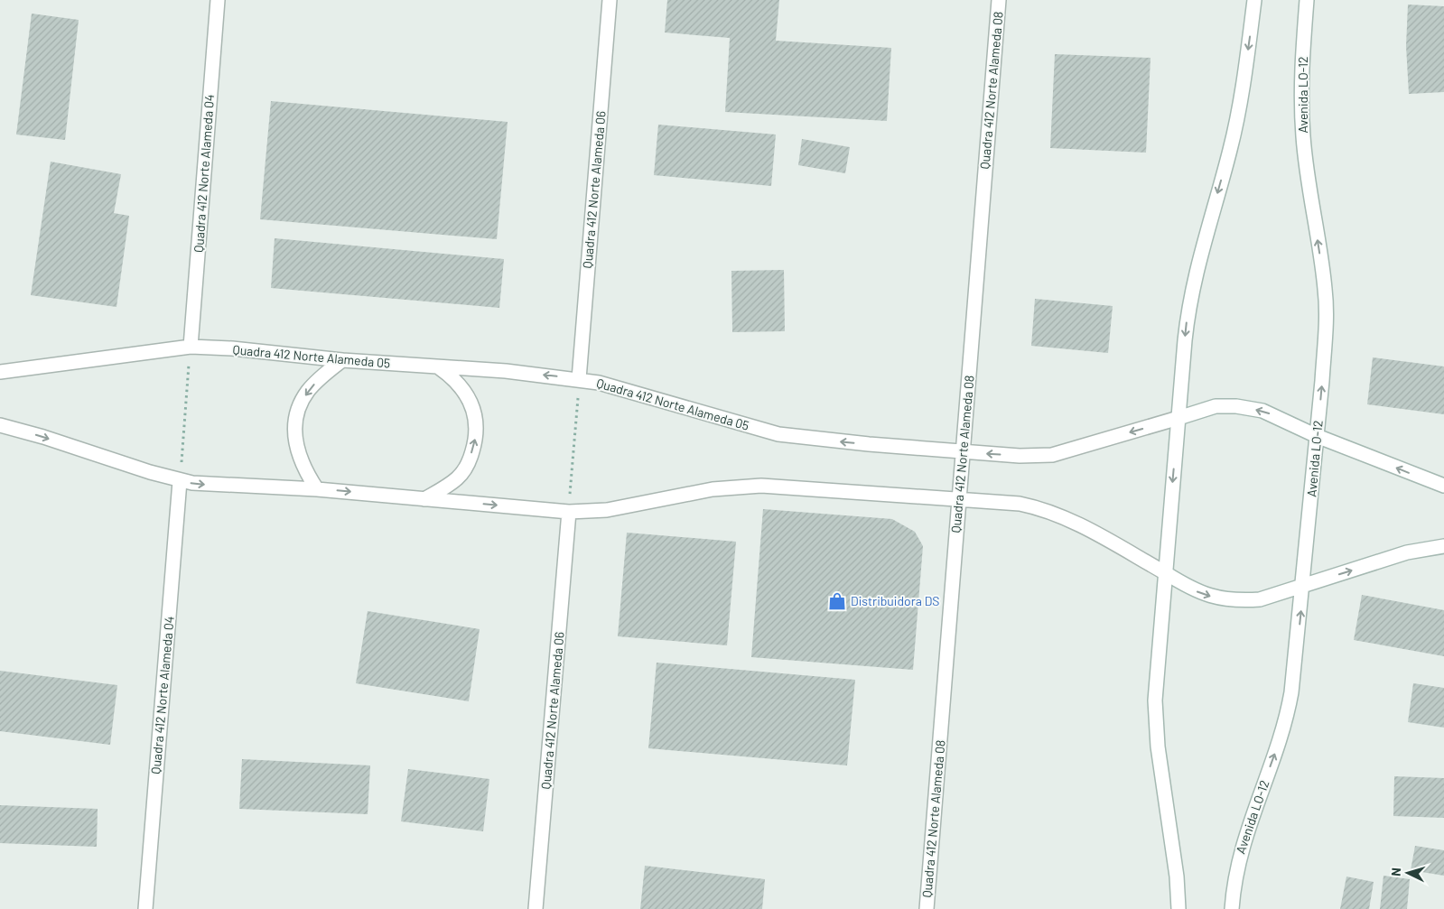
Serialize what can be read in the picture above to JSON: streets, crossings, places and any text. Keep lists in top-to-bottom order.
{
  "streets": {
    "street": [
      "Quadra 412 Norte Alameda 08",
      "Avenida LO-12",
      "Quadra 412 Norte Alameda 04",
      "Quadra 412 Norte Alameda 06",
      "Quadra 412 Norte Alameda 05"
    ]
  },
  "crossings": [
    ["Quadra 412 Norte Alameda 08", "Quadra 412 Norte Alameda 05"],
    ["Avenida LO-12", "Quadra 412 Norte Alameda 05"],
    ["Quadra 412 Norte Alameda 04", "Quadra 412 Norte Alameda 05"],
    ["Quadra 412 Norte Alameda 06", "Quadra 412 Norte Alameda 05"]
  ],
  "places": {
    "shop": ["Distribuidora DS"]
  },
  "north": "left"
}
